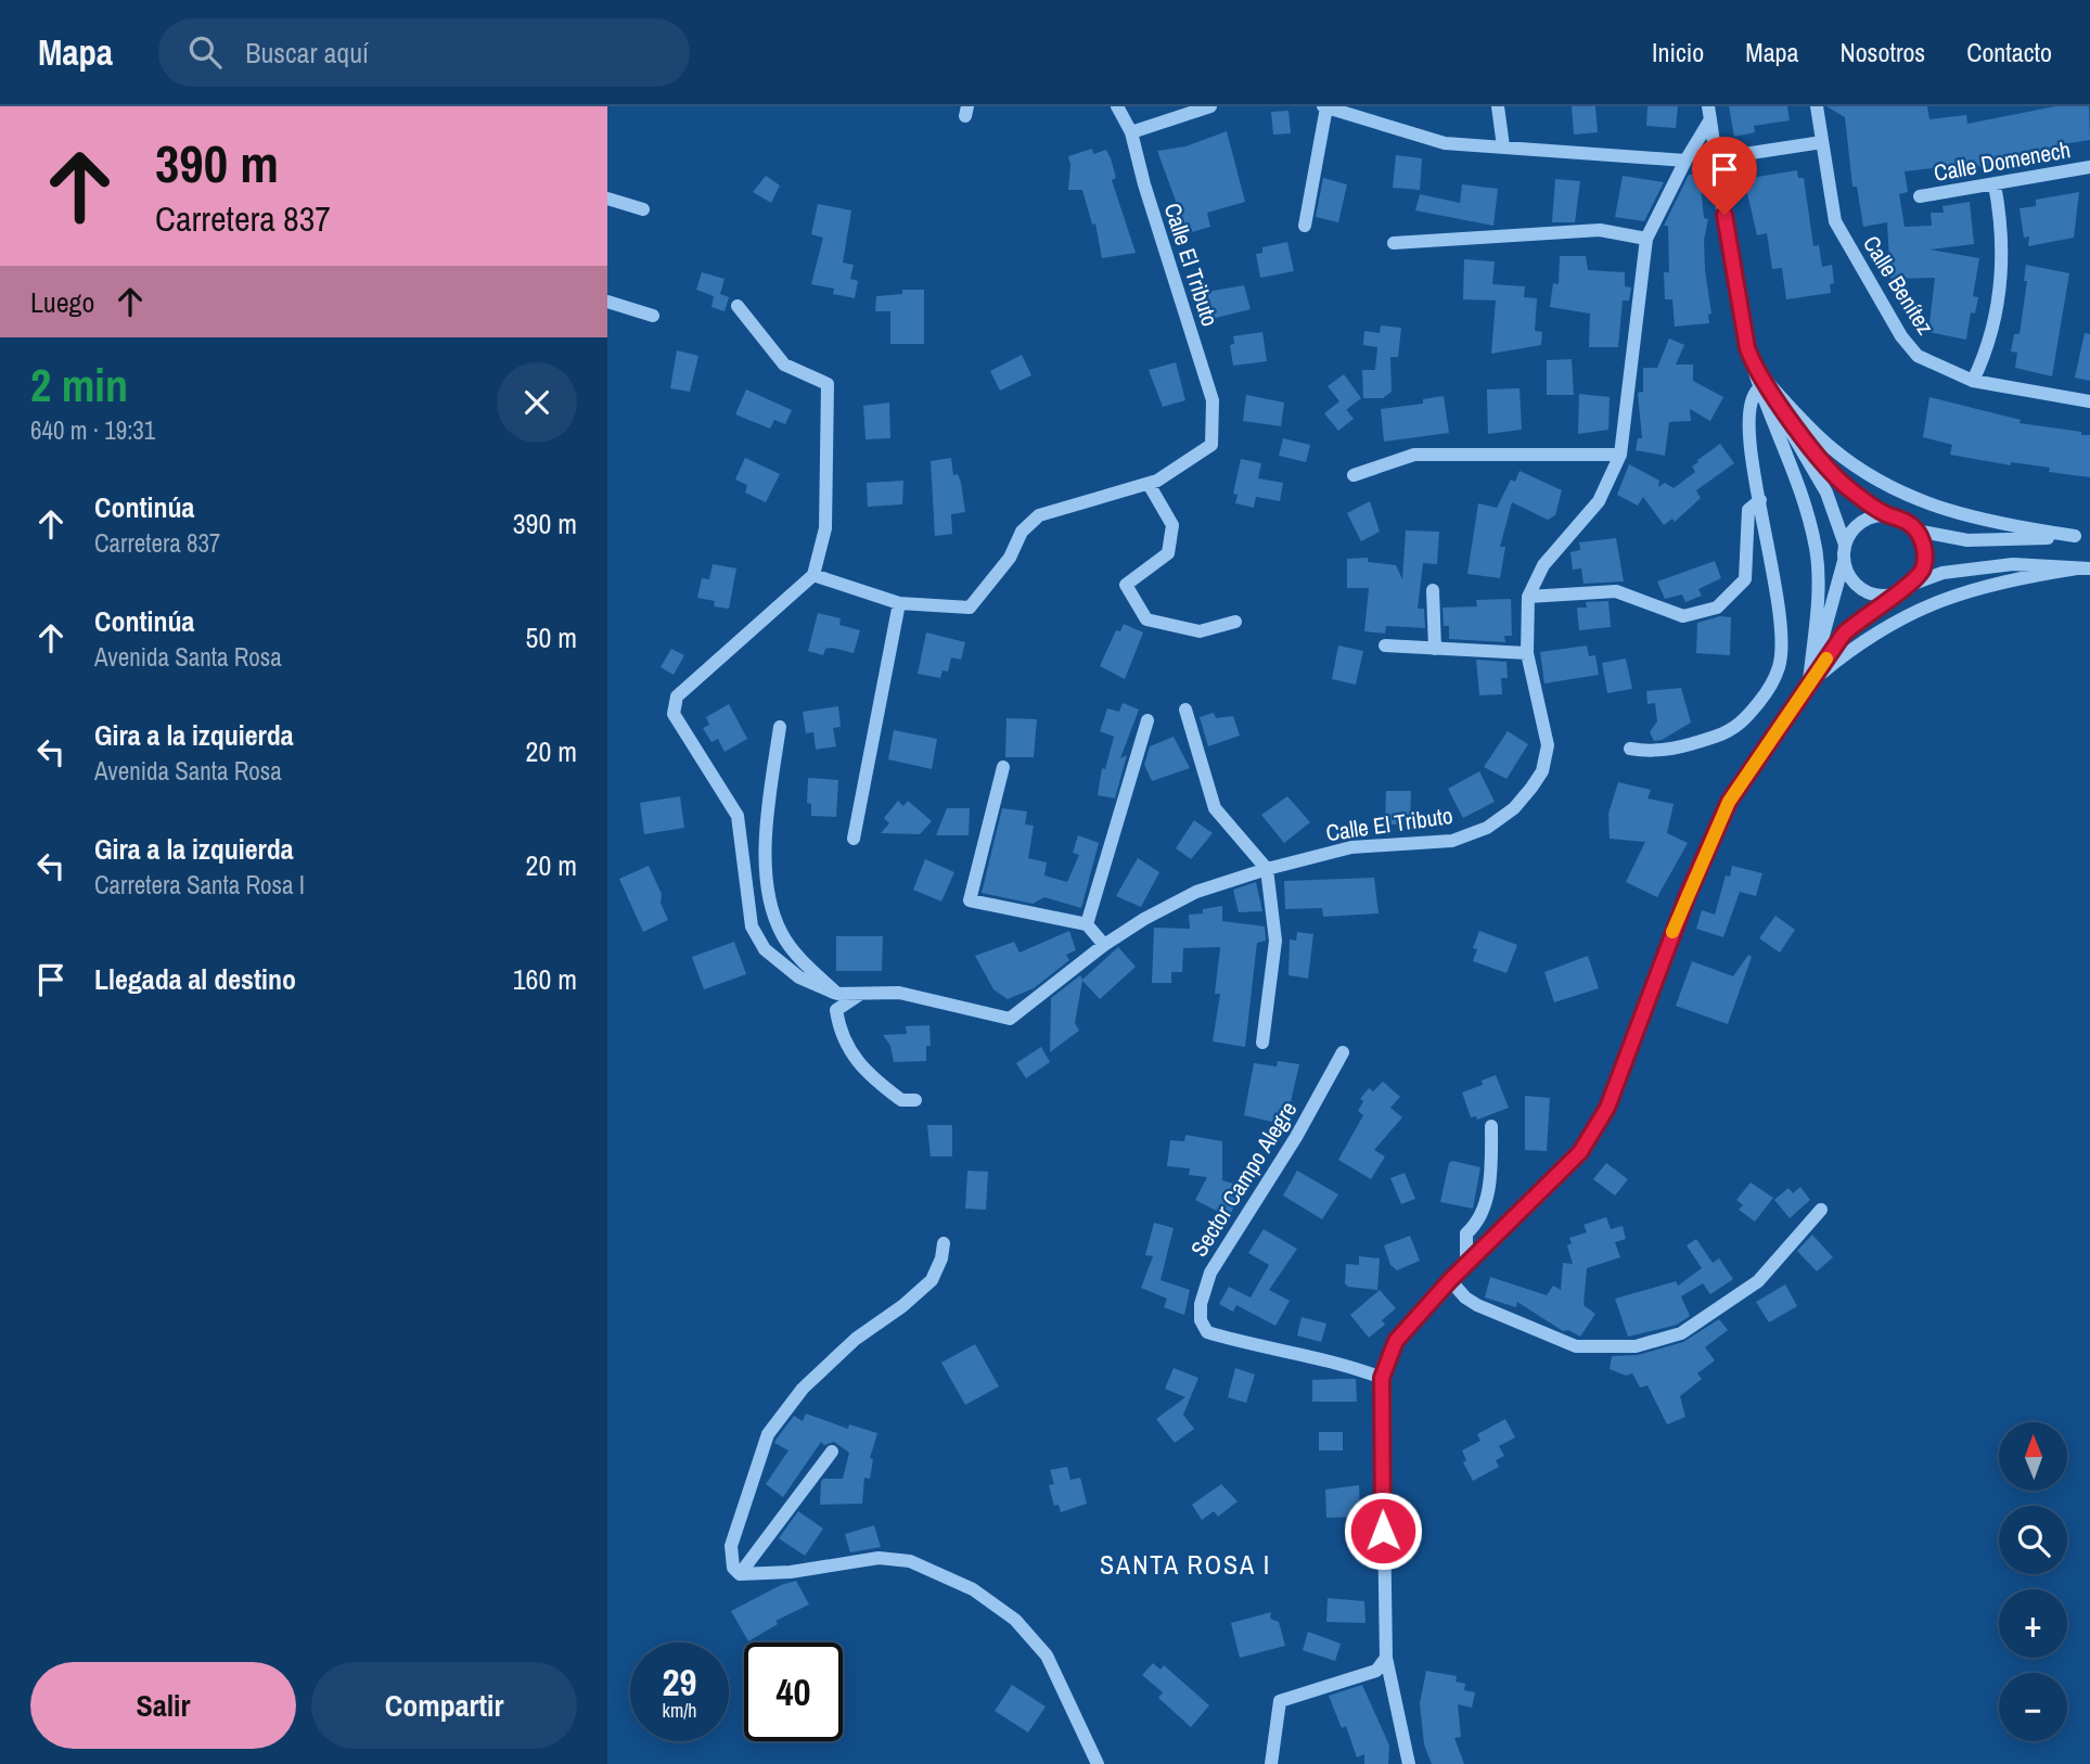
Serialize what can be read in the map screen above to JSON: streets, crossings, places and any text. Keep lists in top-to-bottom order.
{
  "streets": {
    "street": [
      "Calle Domenech",
      "Calle El Tributo",
      "Calle Benítez",
      "Sector Campo Alegre"
    ]
  },
  "districts": ["SANTA ROSA I"],
  "north": "top",
  "page": {
    "header": "Mapa",
    "search": "Buscar aquí",
    "nav": [
      "Inicio",
      "Mapa",
      "Nosotros",
      "Contacto"
    ],
    "turn": ["390 m", "Carretera 837"],
    "then": "Luego",
    "heading": ["2 min", "640 m · 19:31"],
    "list": [
      {
        "name": "Continúa",
        "note": "Carretera 837",
        "value": "390 m"
      },
      {
        "name": "Continúa",
        "note": "Avenida Santa Rosa",
        "value": "50 m"
      },
      {
        "name": "Gira a la izquierda",
        "note": "Avenida Santa Rosa",
        "value": "20 m"
      },
      {
        "name": "Gira a la izquierda",
        "note": "Carretera Santa Rosa I",
        "value": "20 m"
      },
      {
        "name": "Llegada al destino",
        "value": "160 m"
      }
    ],
    "map_buttons": ["+", "−"],
    "speed": "29 km/h",
    "limit": "40",
    "buttons": ["Salir", "Compartir"]
  }
}
